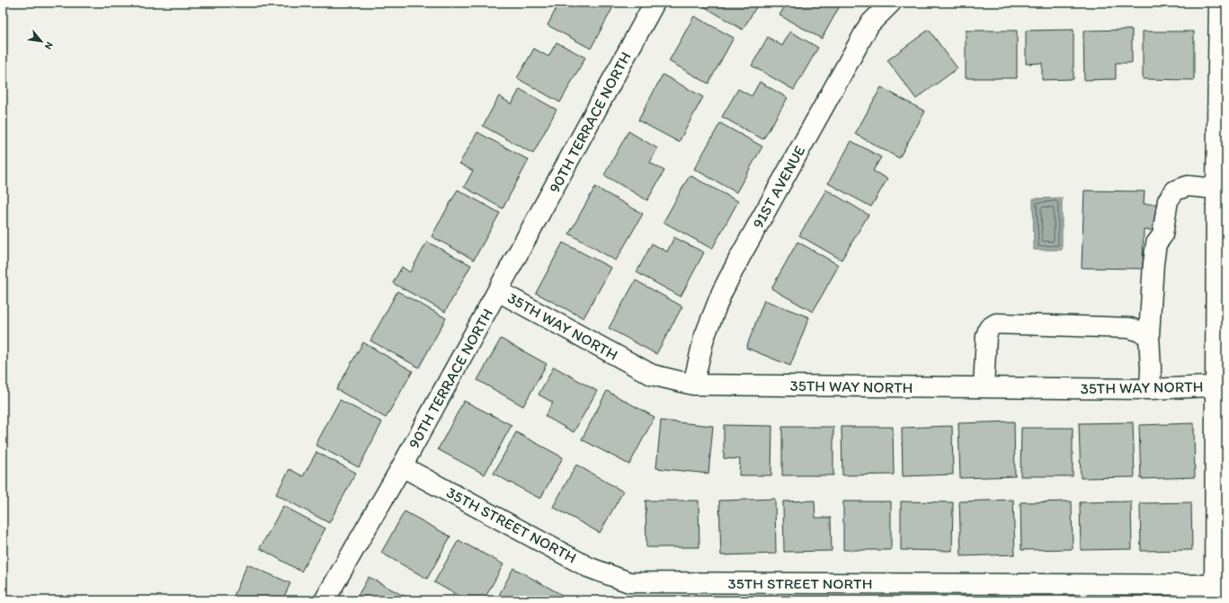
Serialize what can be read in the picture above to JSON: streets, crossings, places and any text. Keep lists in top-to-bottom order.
{
  "streets": {
    "street": [
      "90TH TERRACE NORTH",
      "91ST AVENUE",
      "35TH WAY NORTH",
      "35TH STREET NORTH"
    ]
  },
  "crossings": [
    ["90TH TERRACE NORTH", "35TH WAY NORTH"],
    ["90TH TERRACE NORTH", "35TH STREET NORTH"],
    ["91ST AVENUE", "35TH WAY NORTH"]
  ],
  "north": "bottom right"
}
